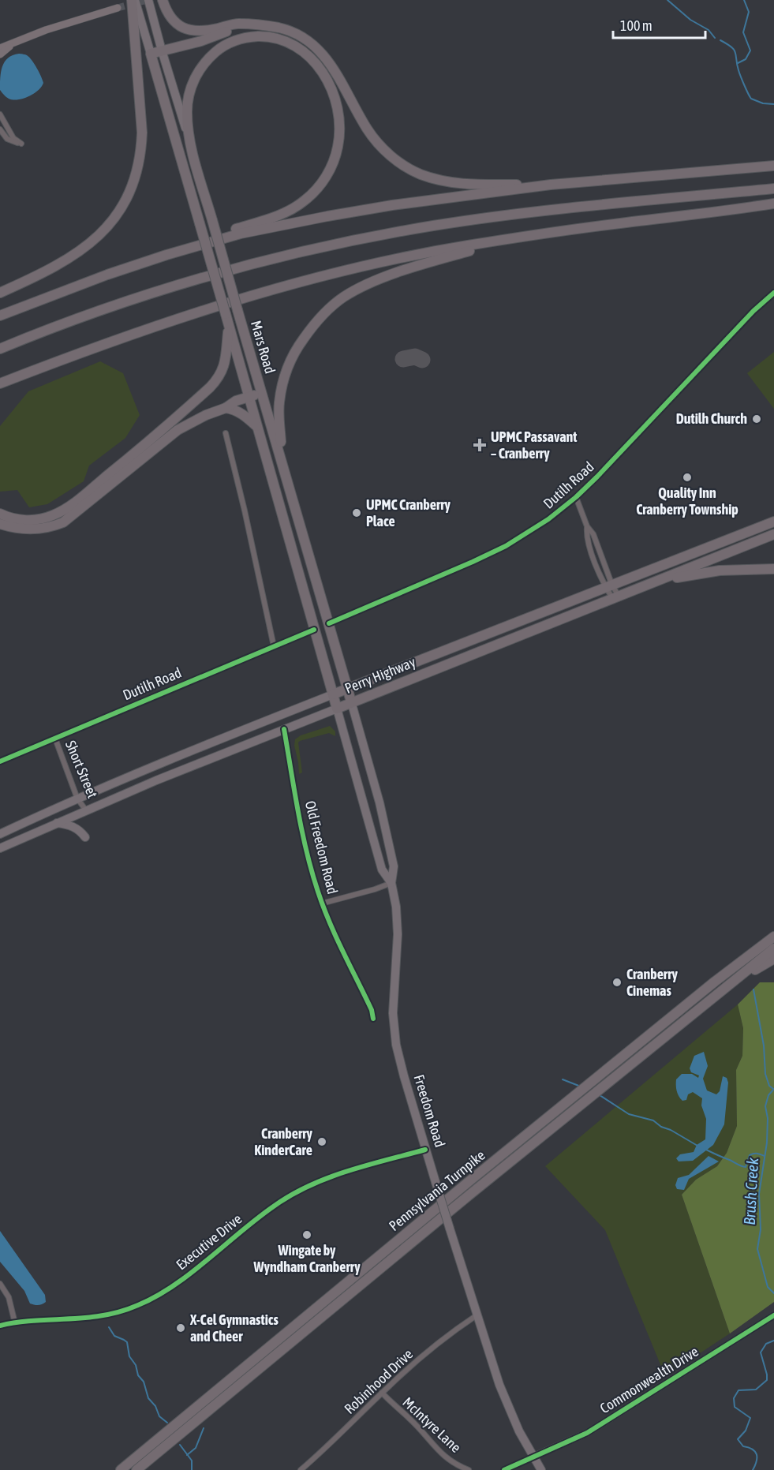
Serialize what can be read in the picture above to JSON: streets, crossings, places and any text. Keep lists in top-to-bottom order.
{
  "streets": {
    "highway": [
      "Mars Road",
      "Perry Highway",
      "Freedom Road",
      "Pennsylvania Turnpike"
    ],
    "street": [
      "Dutilh Road",
      "Short Street",
      "Old Freedom Road",
      "Executive Drive",
      "Commonwealth Drive",
      "Robinhood Drive",
      "McIntyre Lane"
    ]
  },
  "crossings": [
    ["Mars Road", "Dutilh Road"],
    ["Mars Road", "Perry Highway"],
    ["Mars Road", "Freedom Road"],
    ["Dutilh Road", "Short Street"],
    ["Perry Highway", "Short Street"],
    ["Perry Highway", "Old Freedom Road"],
    ["Perry Highway", "Freedom Road"],
    ["Freedom Road", "Executive Drive"],
    ["Freedom Road", "Commonwealth Drive"],
    ["Freedom Road", "Robinhood Drive"],
    ["Robinhood Drive", "McIntyre Lane"]
  ],
  "water": ["Brush Creek"],
  "places": {
    "other": [
      "Dutilh Church",
      "Quality Inn Cranberry Township",
      "UPMC Cranberry Place",
      "Cranberry Cinemas",
      "Cranberry KinderCare",
      "Wingate by Wyndham Cranberry",
      "X-Cel Gymnastics and Cheer"
    ],
    "health": ["UPMC Passavant – Cranberry"]
  },
  "scale_bar": "100 m"
}
